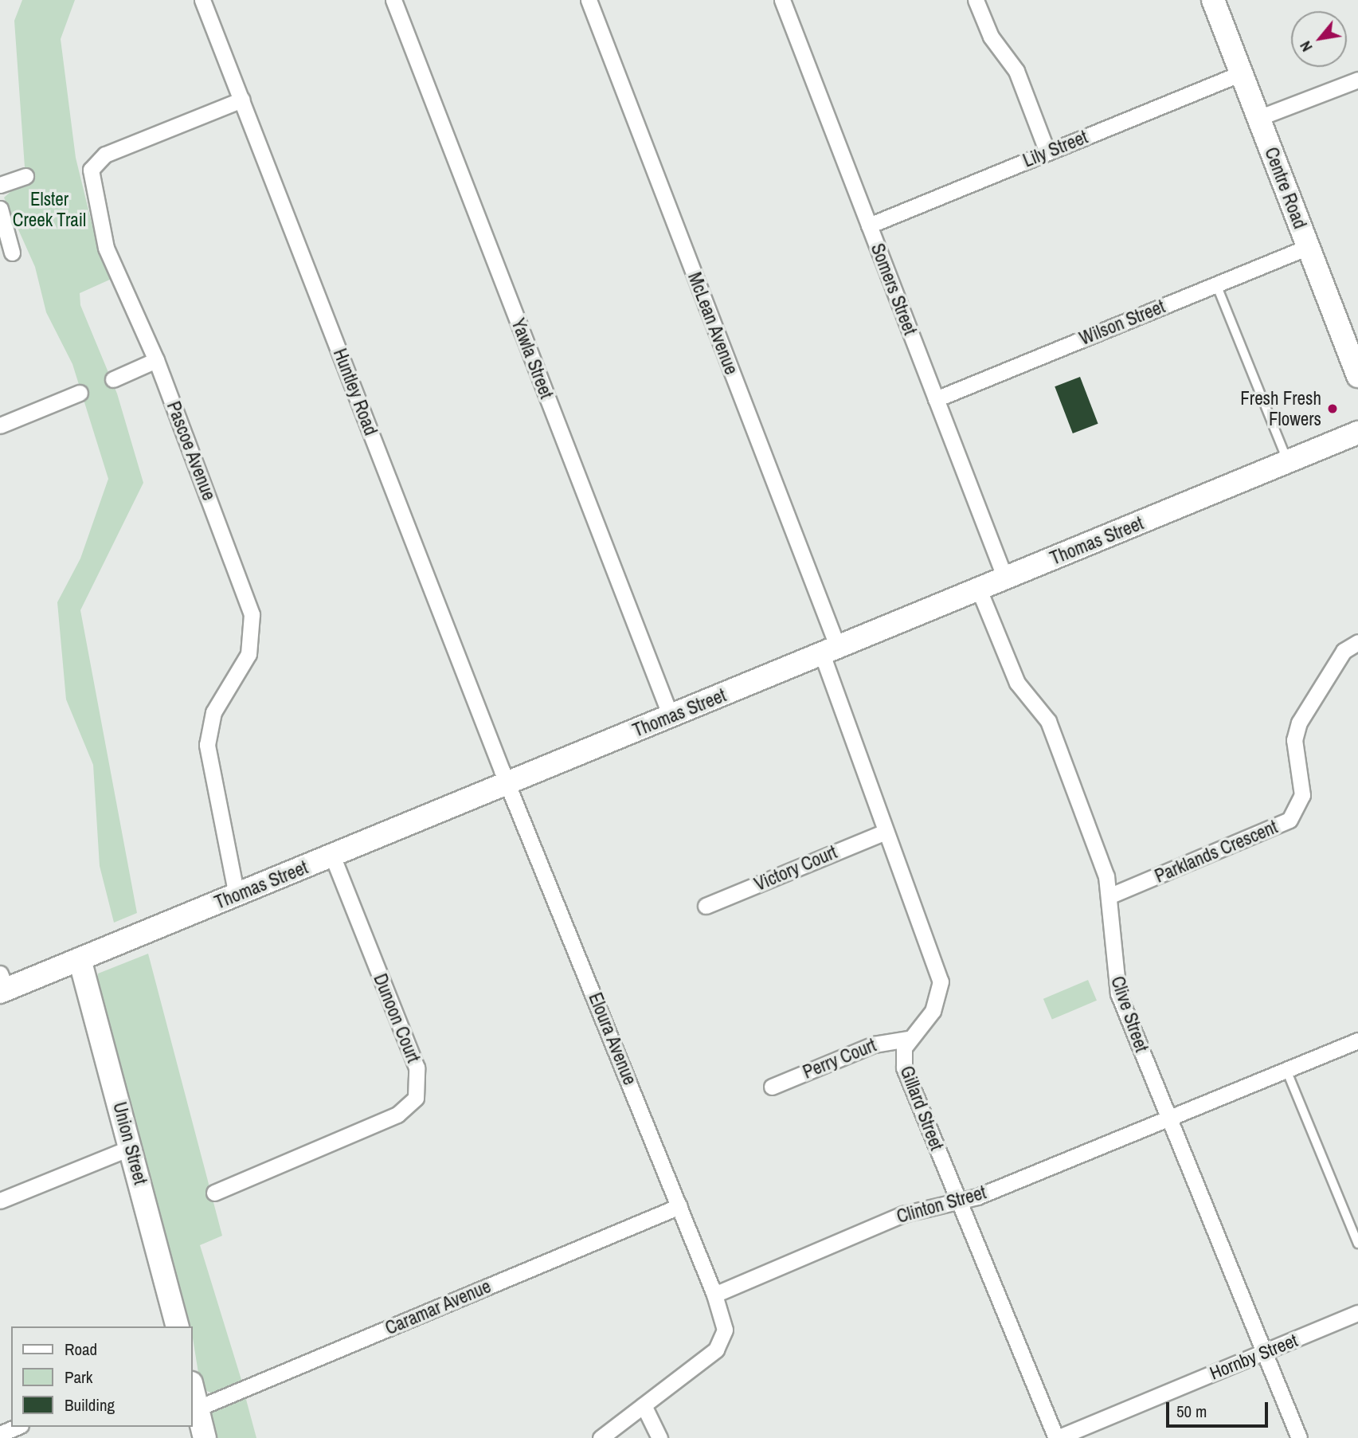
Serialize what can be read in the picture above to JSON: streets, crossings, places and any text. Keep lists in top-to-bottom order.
{
  "streets": {
    "street": [
      "Lily Street",
      "Centre Road",
      "Somers Street",
      "Wilson Street",
      "McLean Avenue",
      "Yawla Street",
      "Huntley Road",
      "Pascoe Avenue",
      "Thomas Street",
      "Parklands Crescent",
      "Victory Court",
      "Clive Street",
      "Dunoon Court",
      "Eloura Avenue",
      "Perry Court",
      "Gillard Street",
      "Union Street",
      "Clinton Street",
      "Caramar Avenue",
      "Hornby Street"
    ]
  },
  "crossings": [
    ["Lily Street", "Centre Road"],
    ["Lily Street", "Somers Street"],
    ["Centre Road", "Wilson Street"],
    ["Somers Street", "Wilson Street"],
    ["Somers Street", "Thomas Street"],
    ["McLean Avenue", "Thomas Street"],
    ["McLean Avenue", "Gillard Street"],
    ["Yawla Street", "Thomas Street"],
    ["Huntley Road", "Pascoe Avenue"],
    ["Huntley Road", "Thomas Street"],
    ["Huntley Road", "Eloura Avenue"],
    ["Pascoe Avenue", "Thomas Street"],
    ["Thomas Street", "Clive Street"],
    ["Thomas Street", "Dunoon Court"],
    ["Thomas Street", "Eloura Avenue"],
    ["Thomas Street", "Gillard Street"],
    ["Thomas Street", "Union Street"],
    ["Parklands Crescent", "Clive Street"],
    ["Victory Court", "Gillard Street"],
    ["Clive Street", "Clinton Street"],
    ["Clive Street", "Hornby Street"],
    ["Eloura Avenue", "Clinton Street"],
    ["Eloura Avenue", "Caramar Avenue"],
    ["Perry Court", "Gillard Street"],
    ["Gillard Street", "Clinton Street"],
    ["Gillard Street", "Hornby Street"]
  ],
  "parks": ["Elster Creek Trail"],
  "places": ["Fresh Fresh Flowers"],
  "legend": ["Road", "Park", "Building"],
  "scale_bar": "50 m",
  "north": "bottom left"
}
